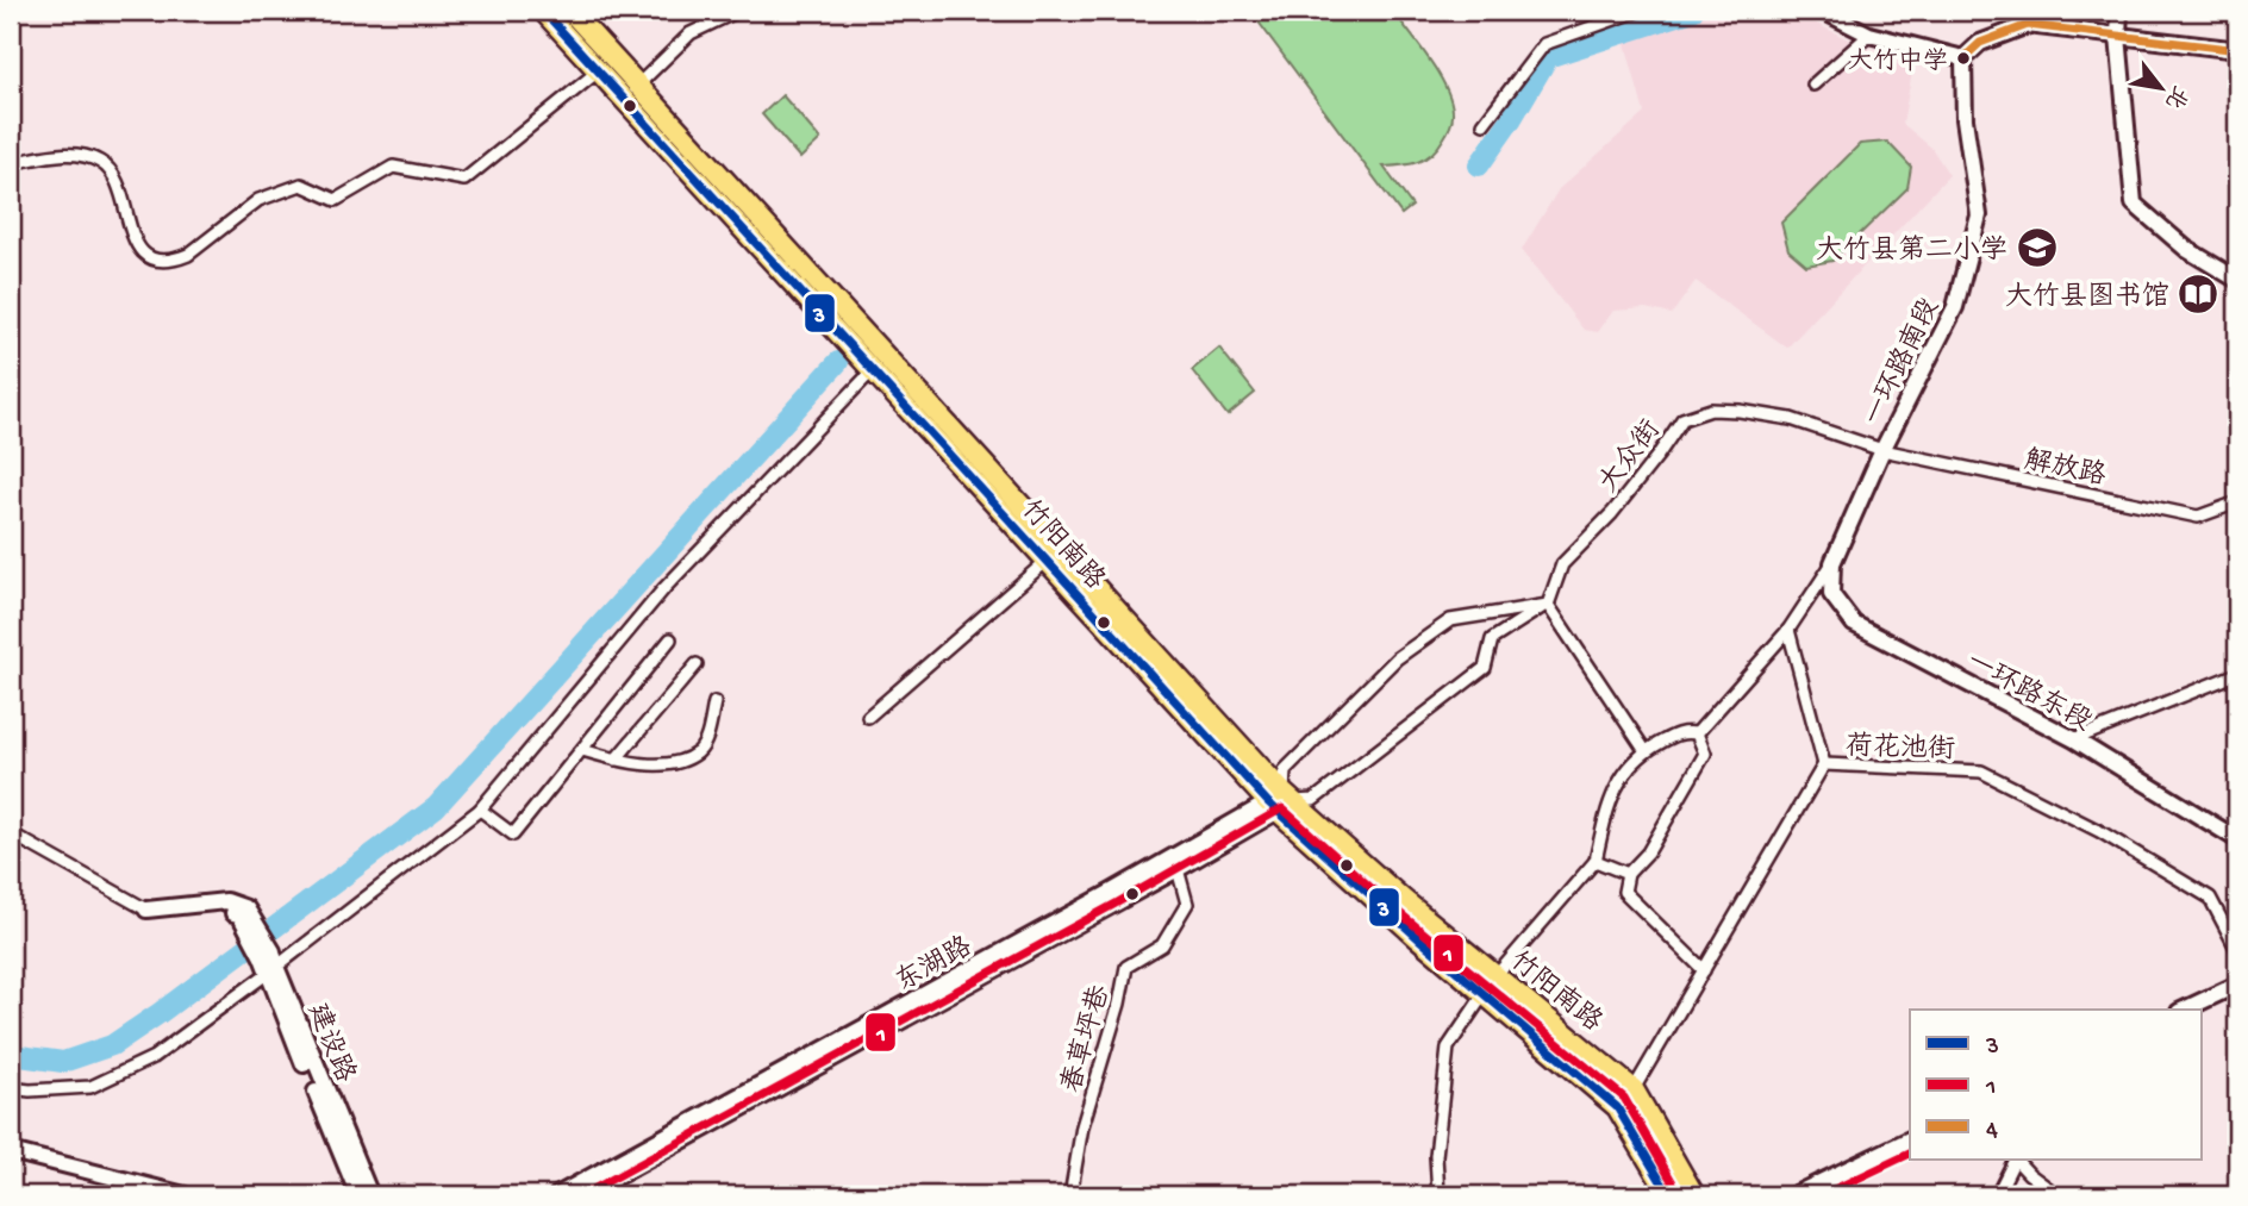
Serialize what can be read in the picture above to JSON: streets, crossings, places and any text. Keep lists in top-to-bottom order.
{
  "streets": {
    "highway": ["竹阳南路"],
    "street": [
      "一环路南段",
      "大众街",
      "解放路",
      "一环路东段",
      "荷花池街",
      "东湖路",
      "春草坪巷",
      "建设路"
    ]
  },
  "crossings": [
    ["一环路南段", "大众街"],
    ["一环路南段", "解放路"],
    ["一环路南段", "一环路东段"],
    ["大众街", "解放路"],
    ["竹阳南路", "荷花池街"],
    ["竹阳南路", "东湖路"],
    ["东湖路", "春草坪巷"]
  ],
  "places": {
    "other": ["大竹中学"],
    "school or university": ["大竹县第二小学"],
    "library": ["大竹县图书馆"]
  },
  "lines": ["transit line 3", "transit line 4", "transit line 1"],
  "legend": ["3", "1", "4"],
  "north": "bottom right"
}
